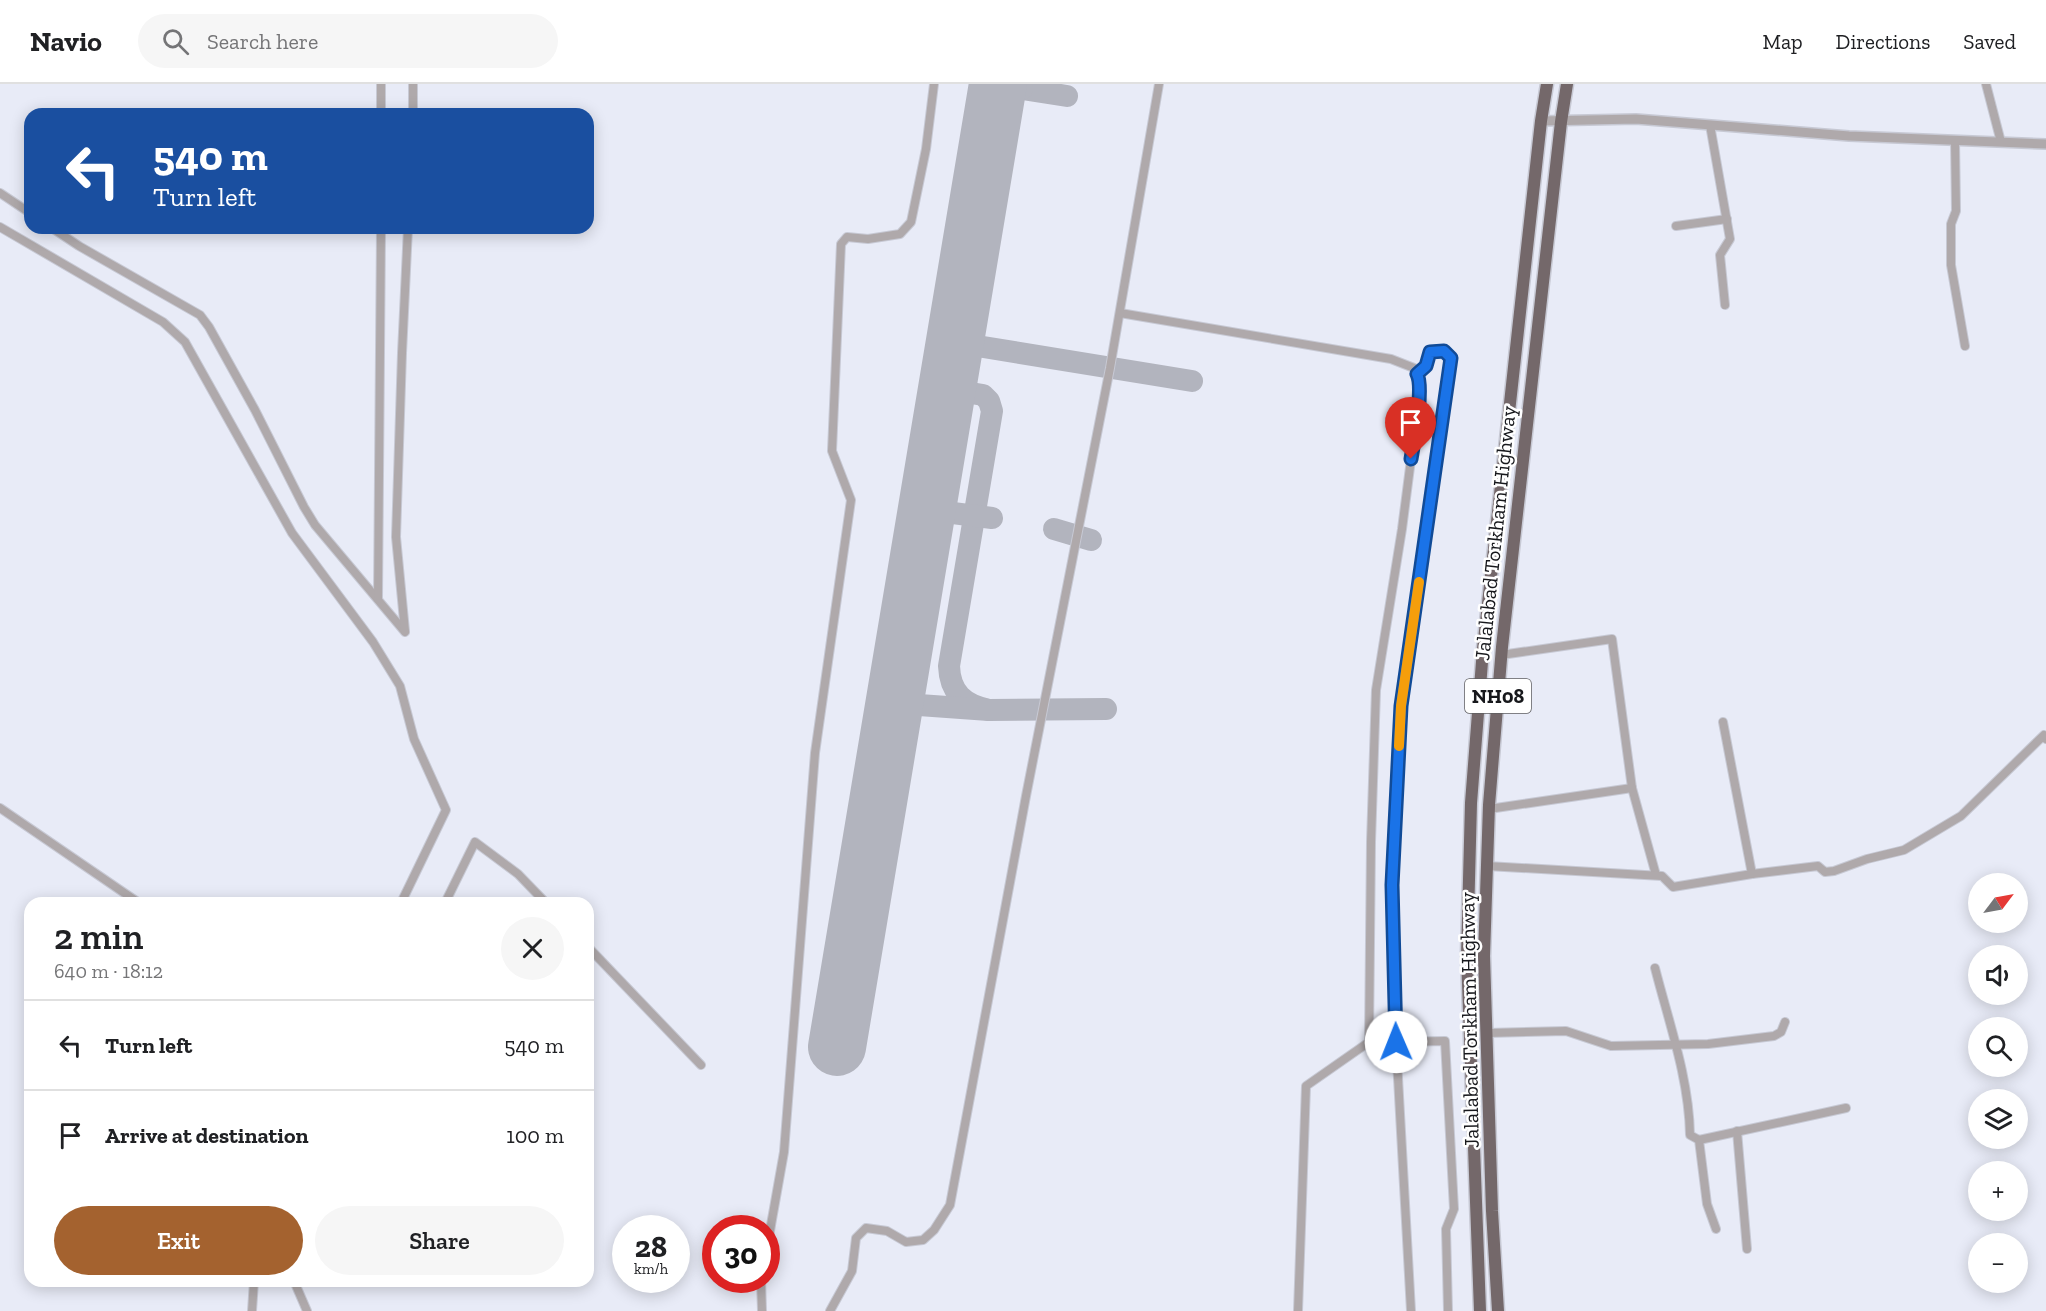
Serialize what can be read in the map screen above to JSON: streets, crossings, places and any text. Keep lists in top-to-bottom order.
{
  "streets": {
    "highway": ["Jalalabad Torkham Highway", "NH08"]
  },
  "north": "top right",
  "page": {
    "header": "Navio",
    "search": "Search here",
    "nav": ["Map", "Directions", "Saved"],
    "turn": ["540 m", "Turn left"],
    "map_buttons": ["+", "−"],
    "heading": ["2 min", "640 m · 18:12"],
    "list": [
      {
        "name": "Turn left",
        "value": "540 m"
      },
      {
        "name": "Arrive at destination",
        "value": "100 m"
      }
    ],
    "buttons": ["Exit", "Share"],
    "speed": "28 km/h",
    "limit": "30"
  }
}
